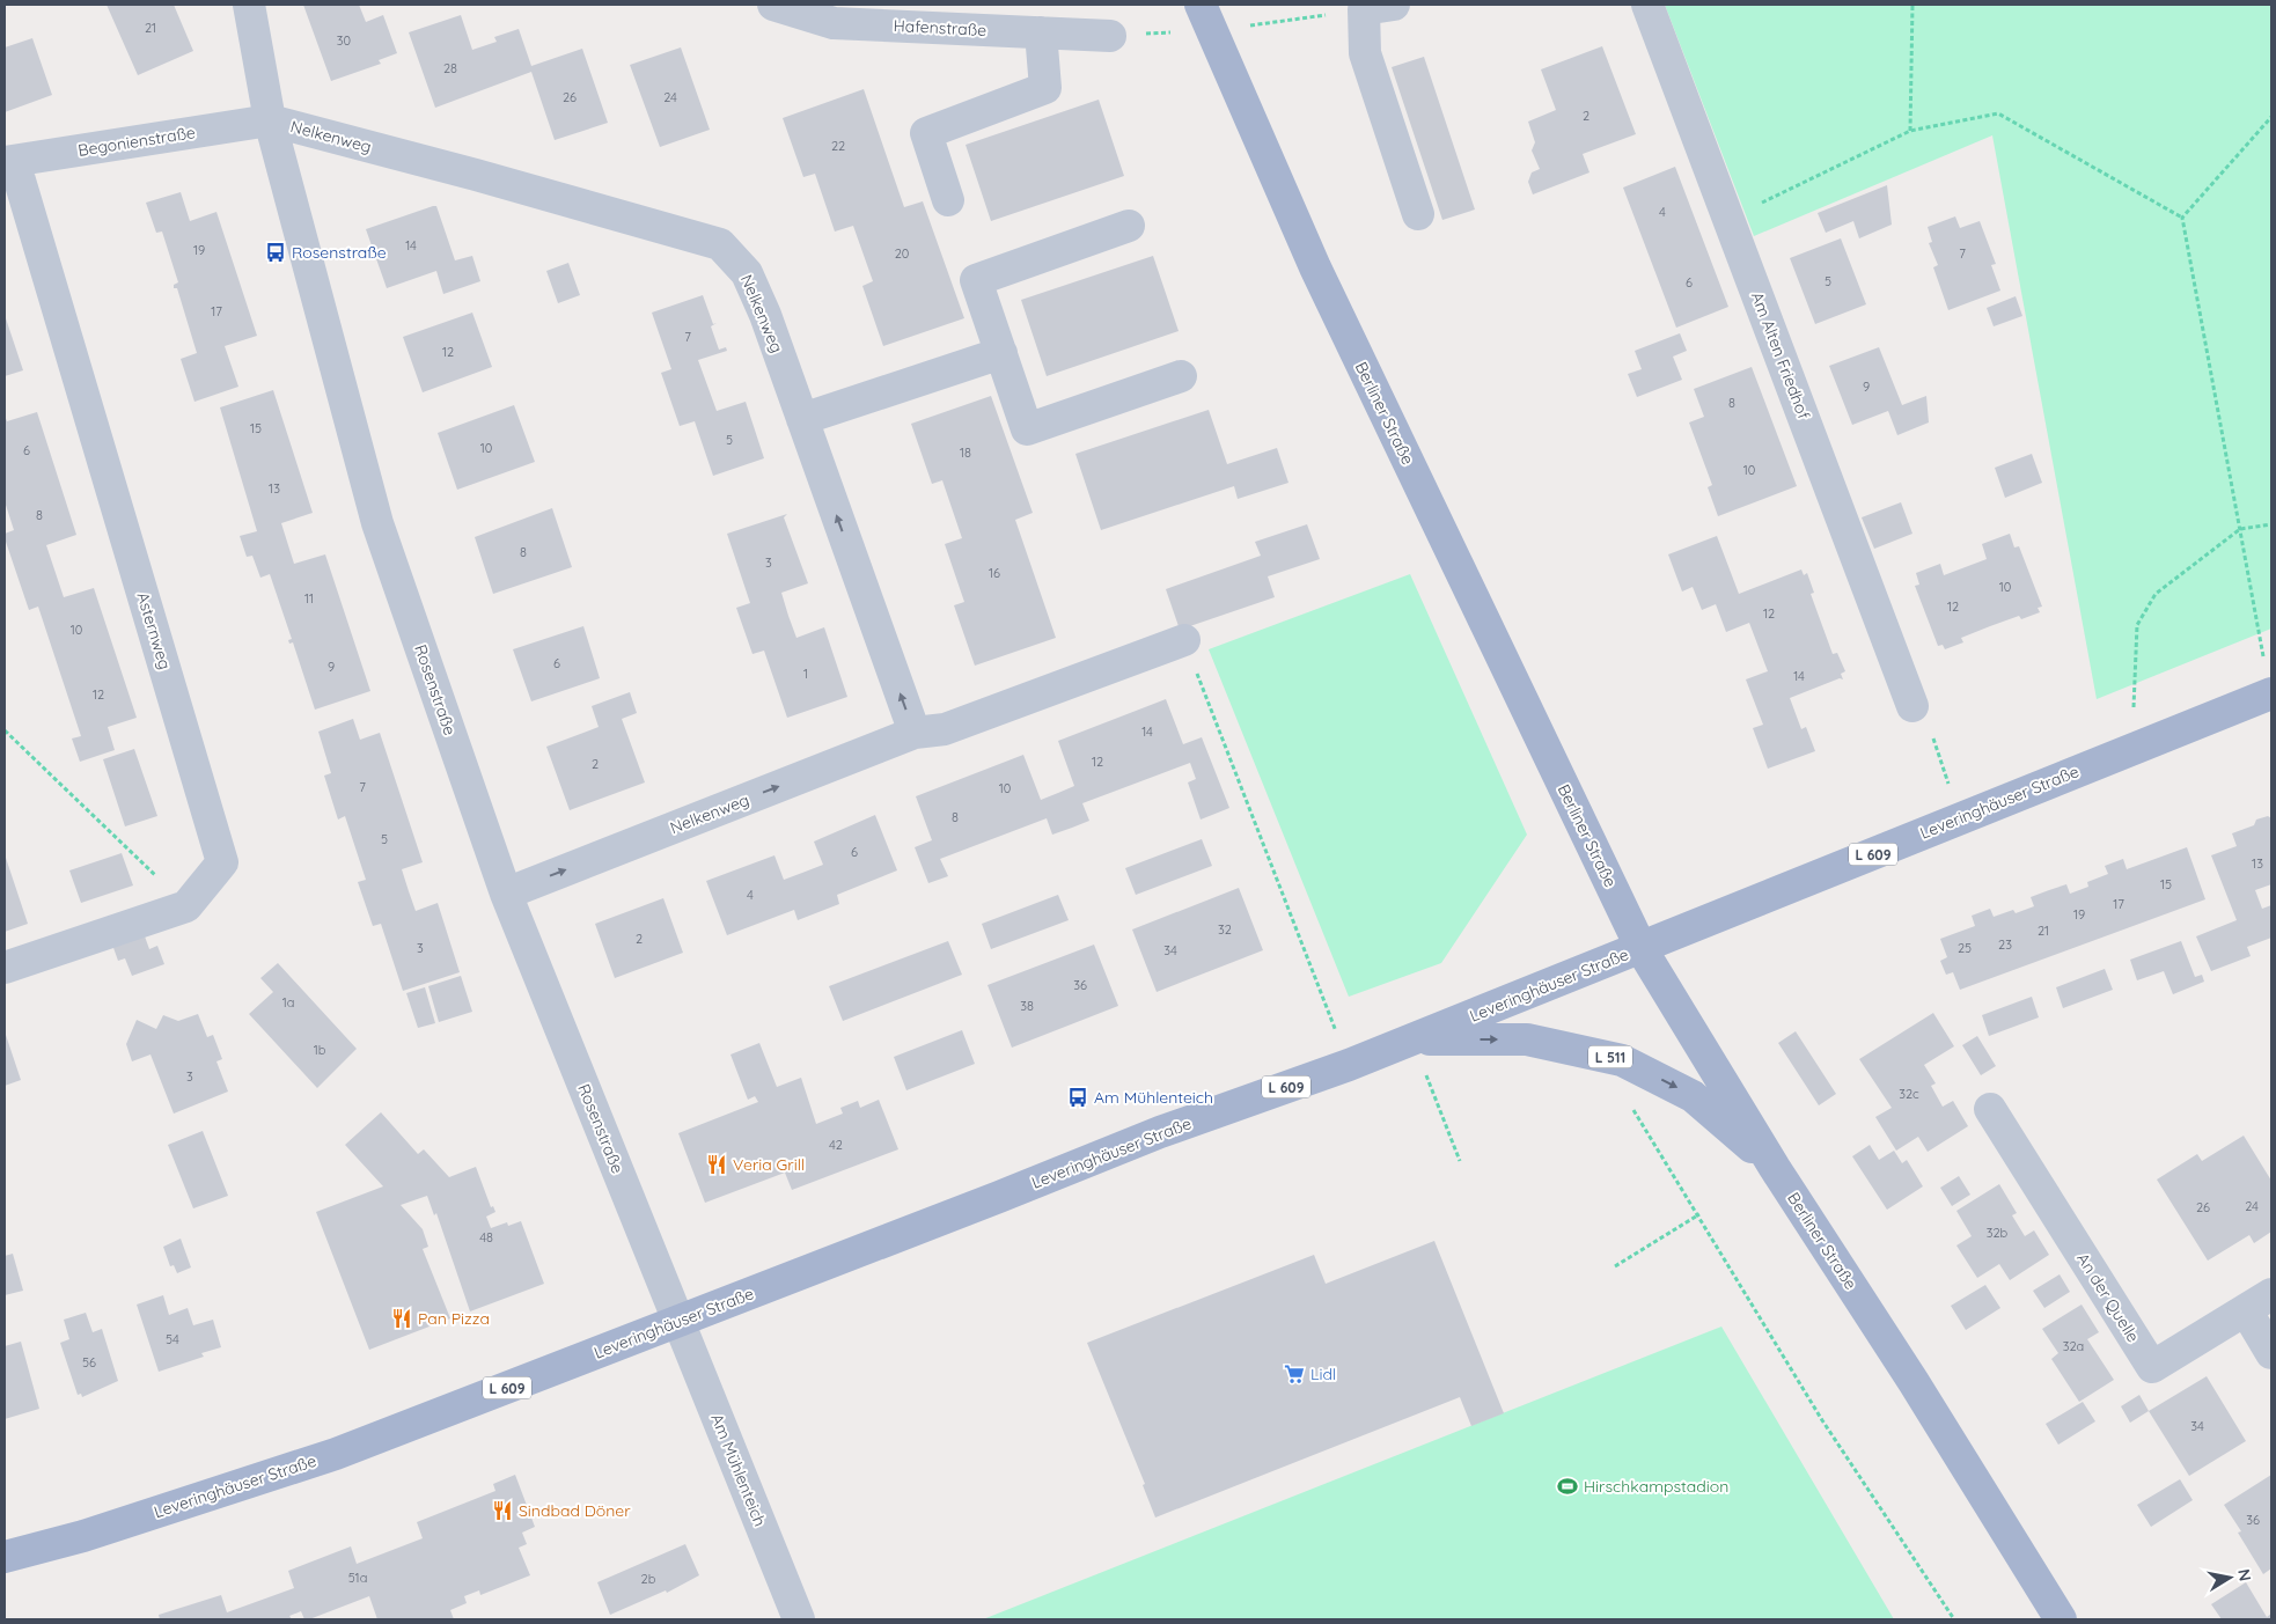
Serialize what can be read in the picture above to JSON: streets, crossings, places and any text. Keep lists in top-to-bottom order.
{
  "streets": {
    "main road": [
      "Berliner Straße",
      "Leveringhäuser Straße",
      "L 609",
      "L 511"
    ],
    "street": [
      "Hafenstraße",
      "Nelkenweg",
      "Begonienstraße",
      "Am Alten Friedhof",
      "Asternweg",
      "Rosenstraße",
      "An der Quelle",
      "Am Mühlenteich"
    ]
  },
  "crossings": [
    ["Nelkenweg", "Begonienstraße"],
    ["Nelkenweg", "Rosenstraße"],
    ["Begonienstraße", "Asternweg"],
    ["Begonienstraße", "Rosenstraße"],
    ["Berliner Straße", "Leveringhäuser Straße"],
    ["Berliner Straße", "L 511"],
    ["Rosenstraße", "Leveringhäuser Straße"],
    ["Rosenstraße", "Am Mühlenteich"],
    ["Leveringhäuser Straße", "L 511"],
    ["Leveringhäuser Straße", "Am Mühlenteich"]
  ],
  "places": {
    "bus stop": ["Rosenstraße", "Am Mühlenteich"],
    "restaurant": ["Veria Grill", "Pan Pizza", "Sindbad Döner"],
    "supermarket": ["Lidl"],
    "sports": ["Hirschkampstadion"]
  },
  "house_numbers": [
    "21",
    "30",
    "28",
    "26",
    "24",
    "2",
    "22",
    "4",
    "14",
    "19",
    "20",
    "7",
    "5",
    "6",
    "17",
    "7",
    "12",
    "9",
    "8",
    "15",
    "5",
    "10",
    "6",
    "18",
    "10",
    "13",
    "8",
    "8",
    "3",
    "16",
    "10",
    "11",
    "12",
    "12",
    "10",
    "6",
    "9",
    "1",
    "14",
    "12",
    "14",
    "12",
    "2",
    "7",
    "10",
    "8",
    "5",
    "6",
    "13",
    "15",
    "4",
    "17",
    "19",
    "32",
    "21",
    "2",
    "23",
    "3",
    "25",
    "34",
    "36",
    "1a",
    "38",
    "1b",
    "3",
    "32c",
    "42",
    "24",
    "26",
    "32b",
    "48",
    "54",
    "32a",
    "56",
    "34",
    "36",
    "51a",
    "2b"
  ],
  "north": "right"
}
